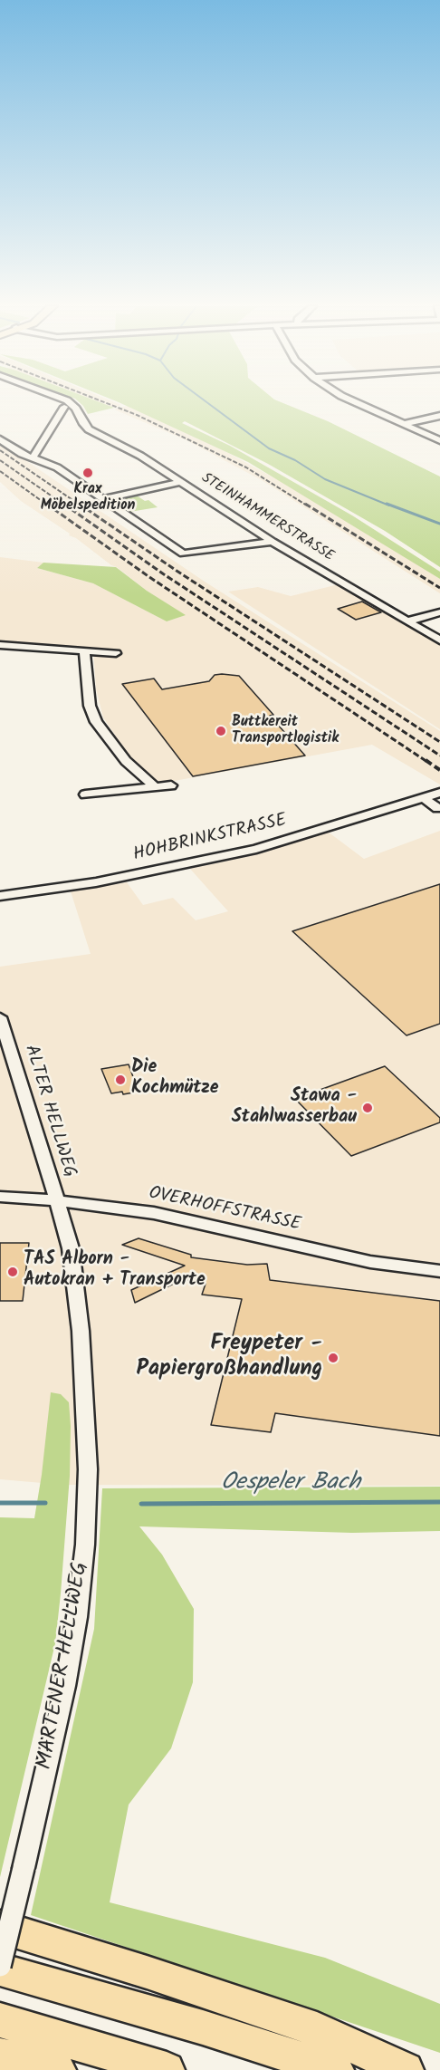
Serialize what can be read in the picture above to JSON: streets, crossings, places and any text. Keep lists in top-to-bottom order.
{
  "streets": {
    "street": [
      "STEINHAMMERSTRASSE",
      "HOHBRINKSTRASSE",
      "ALTER HELLWEG",
      "OVERHOFFSTRASSE",
      "MARTENER HELLWEG"
    ]
  },
  "crossings": [
    ["ALTER HELLWEG", "OVERHOFFSTRASSE"],
    ["ALTER HELLWEG", "MARTENER HELLWEG"],
    ["OVERHOFFSTRASSE", "MARTENER HELLWEG"]
  ],
  "water": ["Oespeler Bach"],
  "places": [
    "Krax Möbelspedition",
    "Buttkereit Transportlogistik",
    "Die Kochmütze",
    "Stawa - Stahlwasserbau",
    "TAS Alborn - Autokran + Transporte",
    "Freypeter - Papiergroßhandlung"
  ]
}
